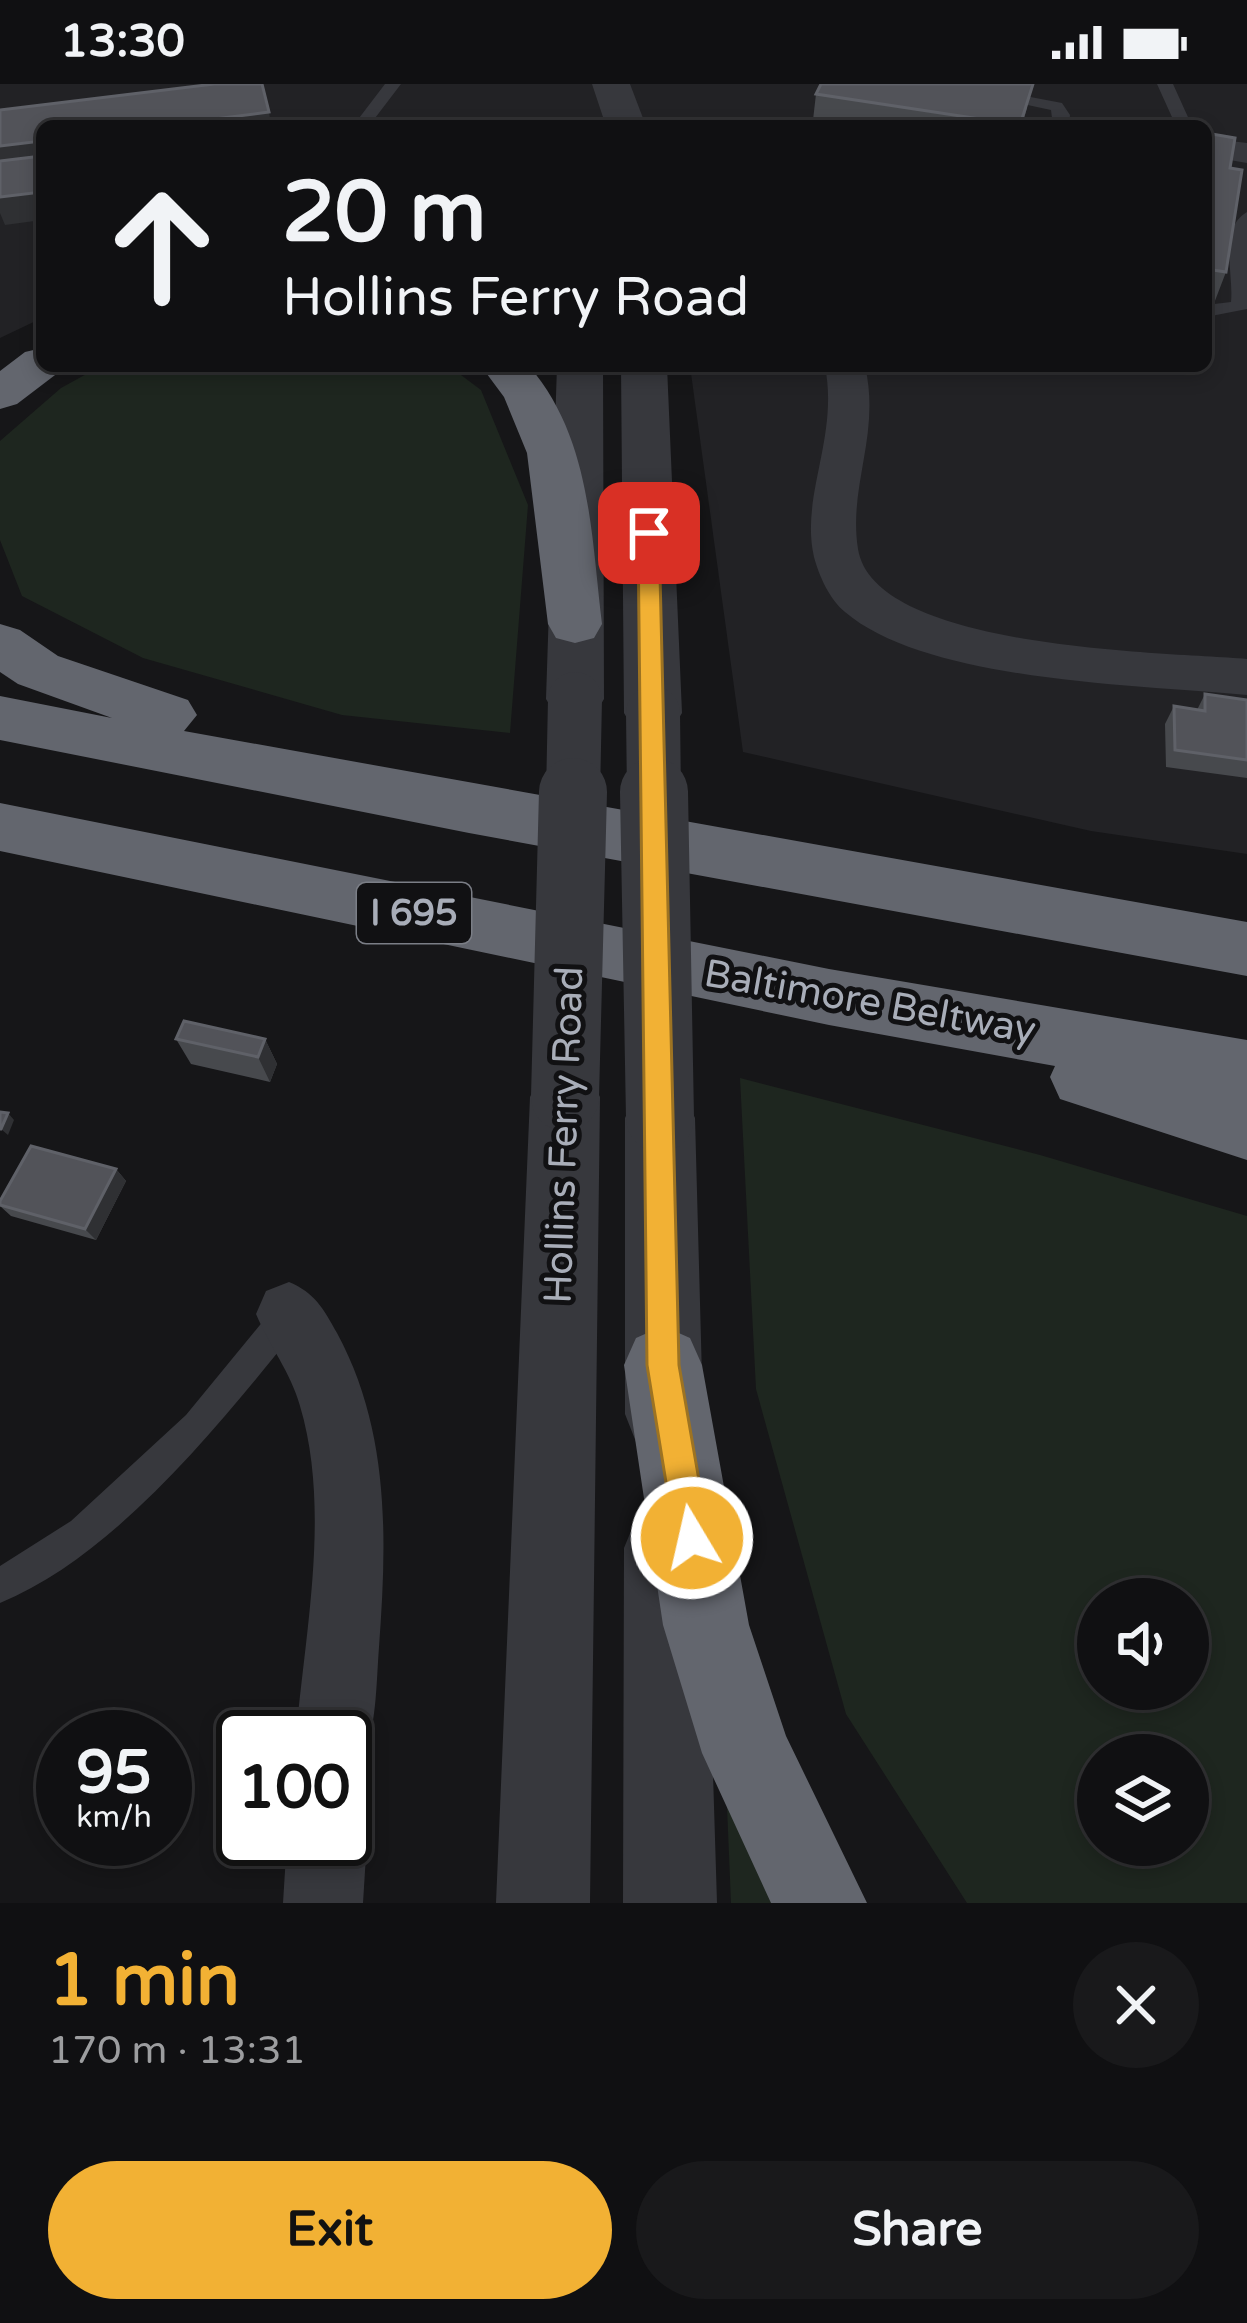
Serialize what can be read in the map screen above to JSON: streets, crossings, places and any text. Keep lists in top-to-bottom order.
{
  "streets": {
    "highway": ["I 695", "Baltimore Beltway"],
    "street": ["Hollins Ferry Road"]
  },
  "page": {
    "status": "13:30",
    "turn": ["20 m", "Hollins Ferry Road"],
    "speed": "95 km/h",
    "limit": "100",
    "heading": ["1 min", "170 m · 13:31"],
    "buttons": ["Exit", "Share"]
  }
}
